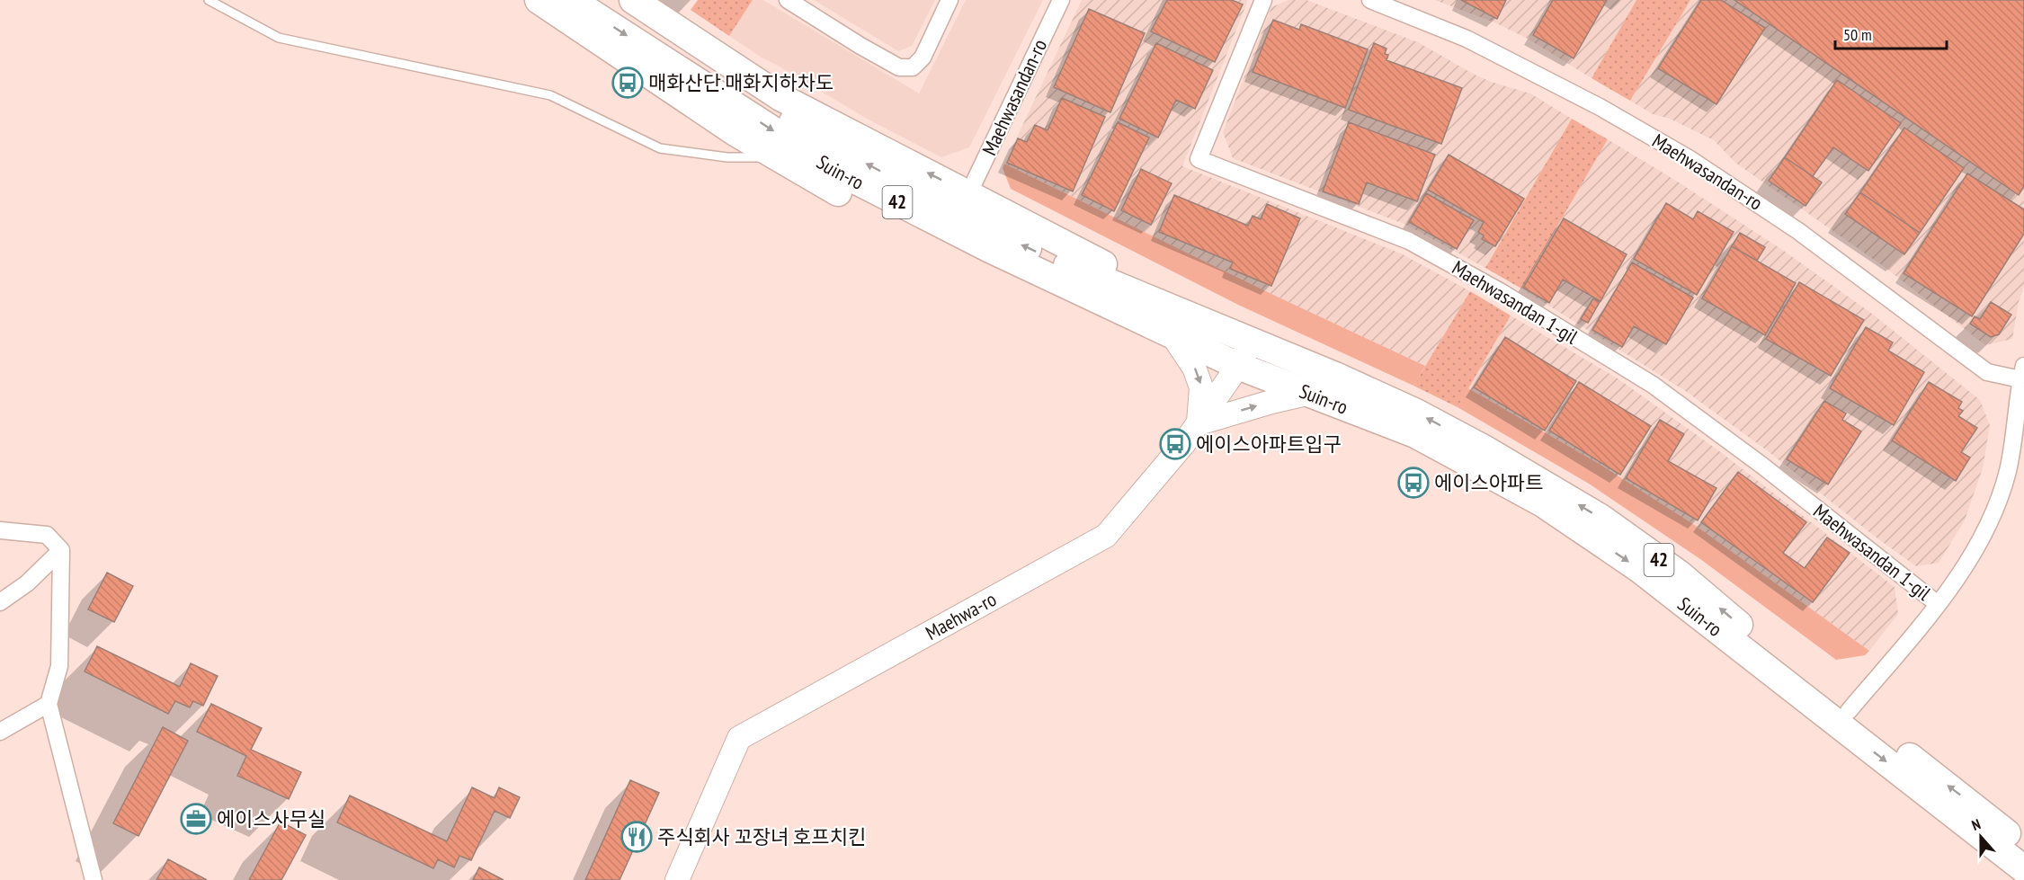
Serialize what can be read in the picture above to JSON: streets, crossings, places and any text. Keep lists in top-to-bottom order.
{
  "streets": {
    "main road": ["Suin-ro", "42"],
    "street": ["Maehwasandan-ro", "Maehwasandan 1-gil", "Maehwa-ro"]
  },
  "crossings": [
    ["Maehwasandan-ro", "Suin-ro"],
    ["Maehwasandan-ro", "Maehwasandan 1-gil"],
    ["Suin-ro", "Maehwa-ro"]
  ],
  "places": {
    "bus stop": ["매화산단.매화지하차도", "에이스아파트입구", "에이스아파트"],
    "office": ["에이스사무실"],
    "restaurant": ["주식회사 꼬장녀 호프치킨"]
  },
  "scale_bar": "50 m",
  "north": "top"
}
